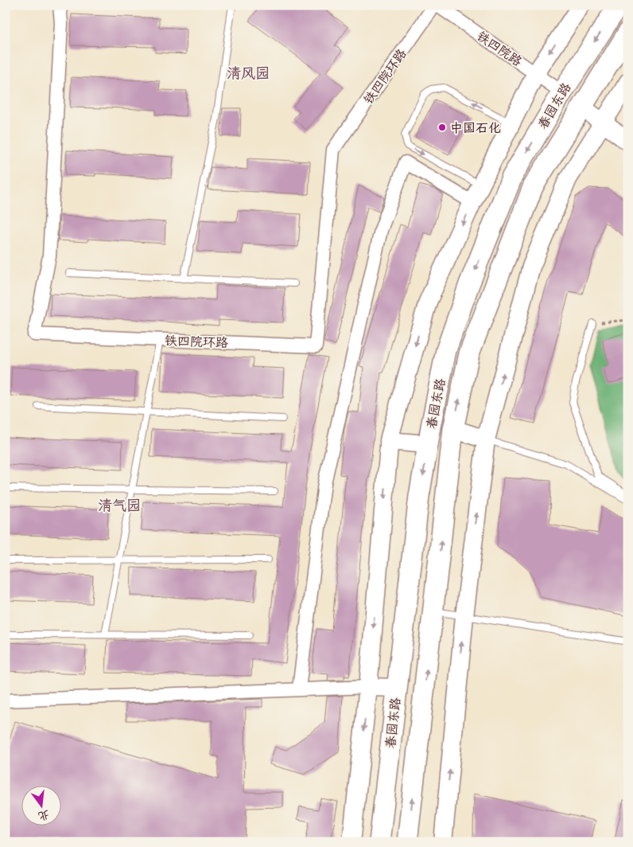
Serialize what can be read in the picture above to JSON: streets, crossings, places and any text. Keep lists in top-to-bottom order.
{
  "streets": {
    "main road": ["春园东路"],
    "street": ["铁四院路", "铁四院环路"]
  },
  "crossings": [
    ["铁四院路", "铁四院环路"],
    ["铁四院路", "春园东路"]
  ],
  "districts": ["清风园", "清气园"],
  "places": ["中国石化"],
  "north": "bottom"
}
